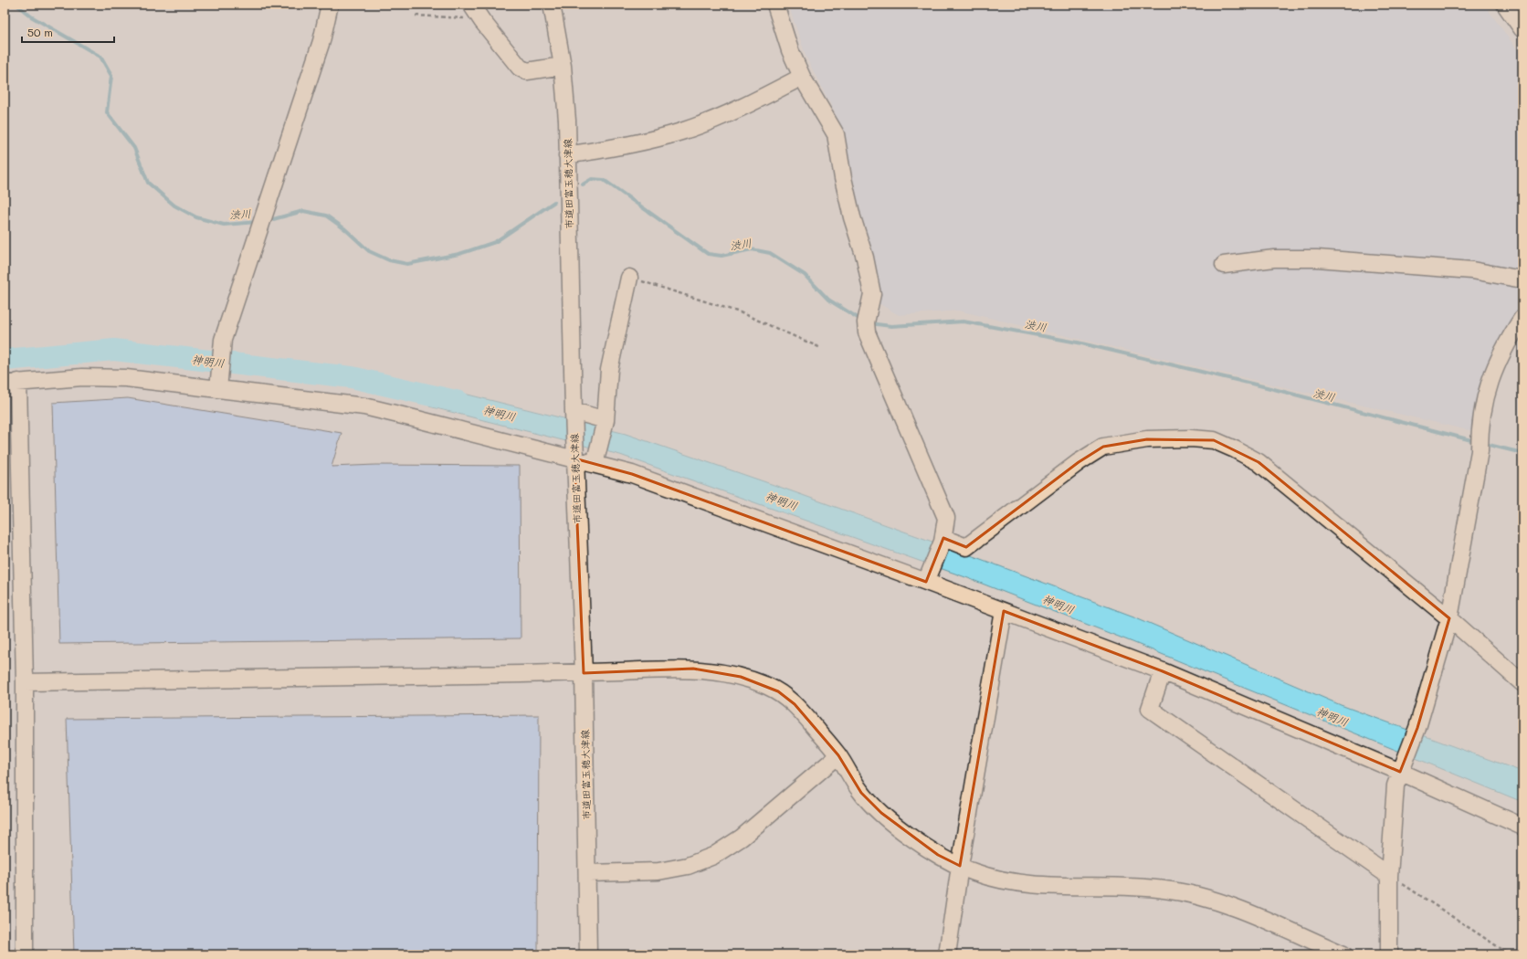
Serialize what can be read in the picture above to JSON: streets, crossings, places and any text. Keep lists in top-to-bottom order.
{
  "streets": {
    "street": ["市道田富玉穂大津線"]
  },
  "water": ["渋川", "神明川"],
  "scale_bar": "50 m"
}
